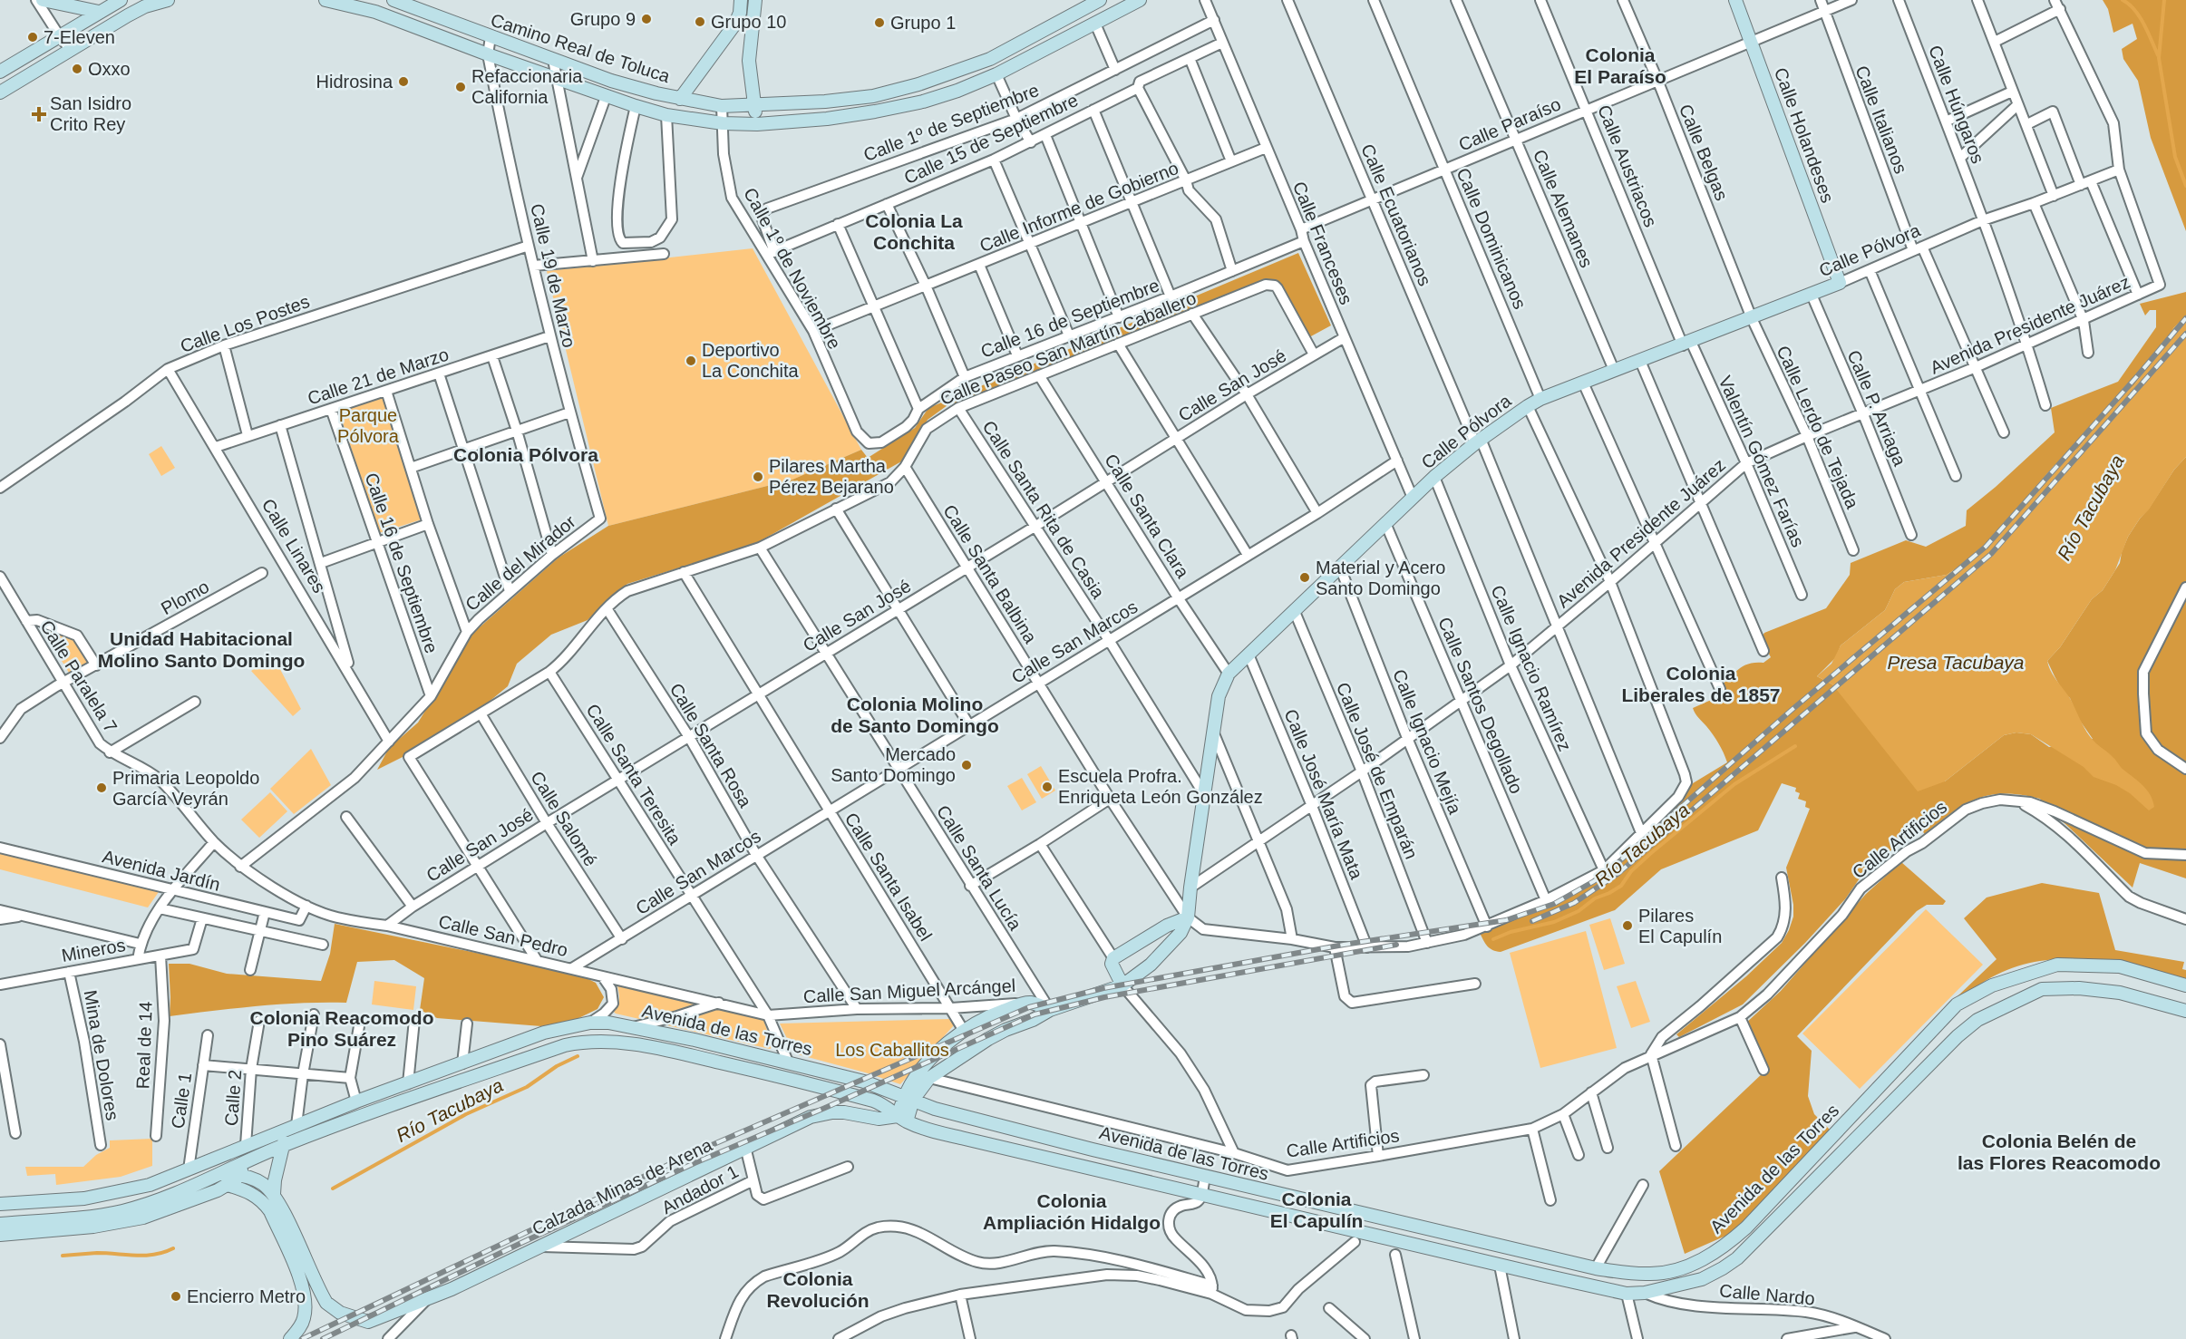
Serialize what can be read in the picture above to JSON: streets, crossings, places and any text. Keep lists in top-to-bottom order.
{
  "streets": {
    "street": [
      "Camino Real de Toluca",
      "Calle Húngaros",
      "Calle Italianos",
      "Calle 1º de Septiembre",
      "Calle Paraíso",
      "Calle Holandeses",
      "Calle 15 de Septiembre",
      "Calle Belgas",
      "Calle Austriacos",
      "Calle Informe de Gobierno",
      "Calle Alemanes",
      "Calle Ecuatorianos",
      "Calle Dominicanos",
      "Calle Franceses",
      "Calle Pólvora",
      "Calle 1º de Noviembre",
      "Calle 19 de Marzo",
      "Calle 16 de Septiembre",
      "Calle Los Postes",
      "Avenida Presidente Juárez",
      "Calle Paseo San Martín Caballero",
      "Calle 21 de Marzo",
      "Calle San José",
      "Calle P. Arriaga",
      "Calle Lerdo de Tejada",
      "Valentín Gómez Farías",
      "Calle Santa Rita de Casia",
      "Calle Santa Clara",
      "Calle Linares",
      "Calle del Mirador",
      "Calle Santa Balbina",
      "Plomo",
      "Calle San Marcos",
      "Calle Ignacio Ramírez",
      "Calle Paralela 7",
      "Calle Santos Degollado",
      "Calle Ignacio Mejía",
      "Calle Santa Rosa",
      "Calle José de Emparán",
      "Calle Santa Teresita",
      "Calle José María Mata",
      "Calle Salomé",
      "Calle Artificios",
      "Calle Santa Lucía",
      "Avenida Jardín",
      "Calle Santa Isabel",
      "Calle San Pedro",
      "Mineros",
      "Calle San Miguel Arcángel",
      "Avenida de las Torres",
      "Real de 14",
      "Mina de Dolores",
      "Calle 2",
      "Calle 1",
      "Calzada Minas de Arena",
      "Andador 1",
      "Calle Nardo"
    ]
  },
  "crossings": [
    ["Camino Real de Toluca", "Calle 1º de Noviembre"],
    ["Camino Real de Toluca", "Calle 19 de Marzo"],
    ["Calle Húngaros", "Calle Pólvora"],
    ["Calle Húngaros", "Avenida Presidente Juárez"],
    ["Calle Italianos", "Calle Paraíso"],
    ["Calle Italianos", "Calle Pólvora"],
    ["Calle Italianos", "Avenida Presidente Juárez"],
    ["Calle 1º de Septiembre", "Calle 15 de Septiembre"],
    ["Calle 1º de Septiembre", "Calle Franceses"],
    ["Calle 1º de Septiembre", "Calle 1º de Noviembre"],
    ["Calle Paraíso", "Calle Holandeses"],
    ["Calle Paraíso", "Calle Belgas"],
    ["Calle Paraíso", "Calle Austriacos"],
    ["Calle Paraíso", "Calle Alemanes"],
    ["Calle Paraíso", "Calle Ecuatorianos"],
    ["Calle Paraíso", "Calle Dominicanos"],
    ["Calle Paraíso", "Calle Franceses"],
    ["Calle Holandeses", "Calle Pólvora"],
    ["Calle 15 de Septiembre", "Calle Franceses"],
    ["Calle 15 de Septiembre", "Calle 1º de Noviembre"],
    ["Calle Belgas", "Calle Pólvora"],
    ["Calle Belgas", "Calle Lerdo de Tejada"],
    ["Calle Austriacos", "Calle Pólvora"],
    ["Calle Austriacos", "Valentín Gómez Farías"],
    ["Calle Informe de Gobierno", "Calle Franceses"],
    ["Calle Informe de Gobierno", "Calle 1º de Noviembre"],
    ["Calle Alemanes", "Calle Pólvora"],
    ["Calle Ecuatorianos", "Calle Pólvora"],
    ["Calle Ecuatorianos", "Avenida Presidente Juárez"],
    ["Calle Dominicanos", "Calle Pólvora"],
    ["Calle Franceses", "Calle Pólvora"],
    ["Calle Franceses", "Calle 16 de Septiembre"],
    ["Calle Franceses", "Calle San José"],
    ["Calle Franceses", "Calle San Marcos"],
    ["Calle Pólvora", "Avenida Presidente Juárez"],
    ["Calle Pólvora", "Calle P. Arriaga"],
    ["Calle Pólvora", "Calle Lerdo de Tejada"],
    ["Calle Pólvora", "Valentín Gómez Farías"],
    ["Calle Pólvora", "Calle Santa Rita de Casia"],
    ["Calle Pólvora", "Calle Santa Clara"],
    ["Calle Pólvora", "Calle Santa Balbina"],
    ["Calle Pólvora", "Calle Ignacio Ramírez"],
    ["Calle Pólvora", "Calle Santos Degollado"],
    ["Calle Pólvora", "Calle Ignacio Mejía"],
    ["Calle Pólvora", "Calle José de Emparán"],
    ["Calle Pólvora", "Calle José María Mata"],
    ["Calle 1º de Noviembre", "Calle 16 de Septiembre"],
    ["Calle 19 de Marzo", "Calle Los Postes"],
    ["Calle 19 de Marzo", "Calle 21 de Marzo"],
    ["Calle 19 de Marzo", "Calle del Mirador"],
    ["Calle 16 de Septiembre", "Calle 21 de Marzo"],
    ["Calle 16 de Septiembre", "Calle del Mirador"],
    ["Calle Los Postes", "Calle Linares"],
    ["Avenida Presidente Juárez", "Calle P. Arriaga"],
    ["Avenida Presidente Juárez", "Calle Lerdo de Tejada"],
    ["Avenida Presidente Juárez", "Valentín Gómez Farías"],
    ["Avenida Presidente Juárez", "Calle Ignacio Ramírez"],
    ["Avenida Presidente Juárez", "Calle Santos Degollado"],
    ["Avenida Presidente Juárez", "Calle Ignacio Mejía"],
    ["Avenida Presidente Juárez", "Calle José de Emparán"],
    ["Avenida Presidente Juárez", "Calle José María Mata"],
    ["Calle Paseo San Martín Caballero", "Calle San José"],
    ["Calle Paseo San Martín Caballero", "Calle Santa Rita de Casia"],
    ["Calle Paseo San Martín Caballero", "Calle Santa Clara"],
    ["Calle Paseo San Martín Caballero", "Calle Santa Balbina"],
    ["Calle Paseo San Martín Caballero", "Calle Santa Rosa"],
    ["Calle Paseo San Martín Caballero", "Calle Santa Lucía"],
    ["Calle Paseo San Martín Caballero", "Calle Santa Isabel"],
    ["Calle 21 de Marzo", "Calle Linares"],
    ["Calle San José", "Calle Santa Rita de Casia"],
    ["Calle San José", "Calle Santa Clara"],
    ["Calle San José", "Calle Santa Balbina"],
    ["Calle San José", "Calle Santa Rosa"],
    ["Calle San José", "Calle Santa Teresita"],
    ["Calle San José", "Calle Salomé"],
    ["Calle San José", "Calle Santa Lucía"],
    ["Calle San José", "Calle Santa Isabel"],
    ["Calle San José", "Calle San Pedro"],
    ["Calle Santa Rita de Casia", "Calle San Marcos"],
    ["Calle Santa Clara", "Calle San Marcos"],
    ["Calle Linares", "Calle del Mirador"],
    ["Calle del Mirador", "Calle Paralela 7"],
    ["Calle del Mirador", "Calle San Pedro"],
    ["Calle Santa Balbina", "Calle San Marcos"],
    ["Plomo", "Calle Paralela 7"],
    ["Calle San Marcos", "Calle Santa Rosa"],
    ["Calle San Marcos", "Calle Santa Teresita"],
    ["Calle San Marcos", "Calle Salomé"],
    ["Calle San Marcos", "Calle Santa Lucía"],
    ["Calle San Marcos", "Calle Santa Isabel"],
    ["Calle San Marcos", "Calle San Pedro"],
    ["Calle Paralela 7", "Calle San Pedro"],
    ["Calle Santa Rosa", "Calle San Miguel Arcángel"],
    ["Calle Santa Teresita", "Calle San Pedro"],
    ["Calle Santa Teresita", "Calle San Miguel Arcángel"],
    ["Calle Santa Teresita", "Avenida de las Torres"],
    ["Calle Santa Lucía", "Calle San Miguel Arcángel"],
    ["Avenida Jardín", "Calle San Pedro"],
    ["Avenida Jardín", "Mineros"],
    ["Calle Santa Isabel", "Calle San Miguel Arcángel"],
    ["Calle San Pedro", "Calle San Miguel Arcángel"],
    ["Mineros", "Real de 14"],
    ["Mineros", "Mina de Dolores"],
    ["Avenida de las Torres", "Calle 2"],
    ["Avenida de las Torres", "Calle 1"],
    ["Avenida de las Torres", "Calzada Minas de Arena"],
    ["Avenida de las Torres", "Calle Nardo"],
    ["Calzada Minas de Arena", "Andador 1"]
  ],
  "districts": [
    "Colonia El Paraíso",
    "Colonia La Conchita",
    "Colonia Pólvora",
    "Unidad Habitacional Molino Santo Domingo",
    "Colonia Liberales de 1857",
    "Colonia Molino de Santo Domingo",
    "Colonia Reacomodo Pino Suárez",
    "Colonia Belén de las Flores Reacomodo",
    "Colonia El Capulín",
    "Colonia Ampliación Hidalgo",
    "Colonia Revolución"
  ],
  "water": ["Río Tacubaya", "Presa Tacubaya"],
  "parks": ["Parque Pólvora", "Los Caballitos"],
  "places": {
    "other": [
      "Grupo 9",
      "Grupo 10",
      "Grupo 1",
      "7-Eleven",
      "Oxxo",
      "Hidrosina",
      "Refaccionaria California",
      "Deportivo La Conchita",
      "Pilares Martha Pérez Bejarano",
      "Material y Acero Santo Domingo",
      "Mercado Santo Domingo",
      "Escuela Profra. Enriqueta León González",
      "Primaria Leopoldo García Veyrán",
      "Pilares El Capulín",
      "Encierro Metro"
    ],
    "health": ["San Isidro Crito Rey"]
  }
}
